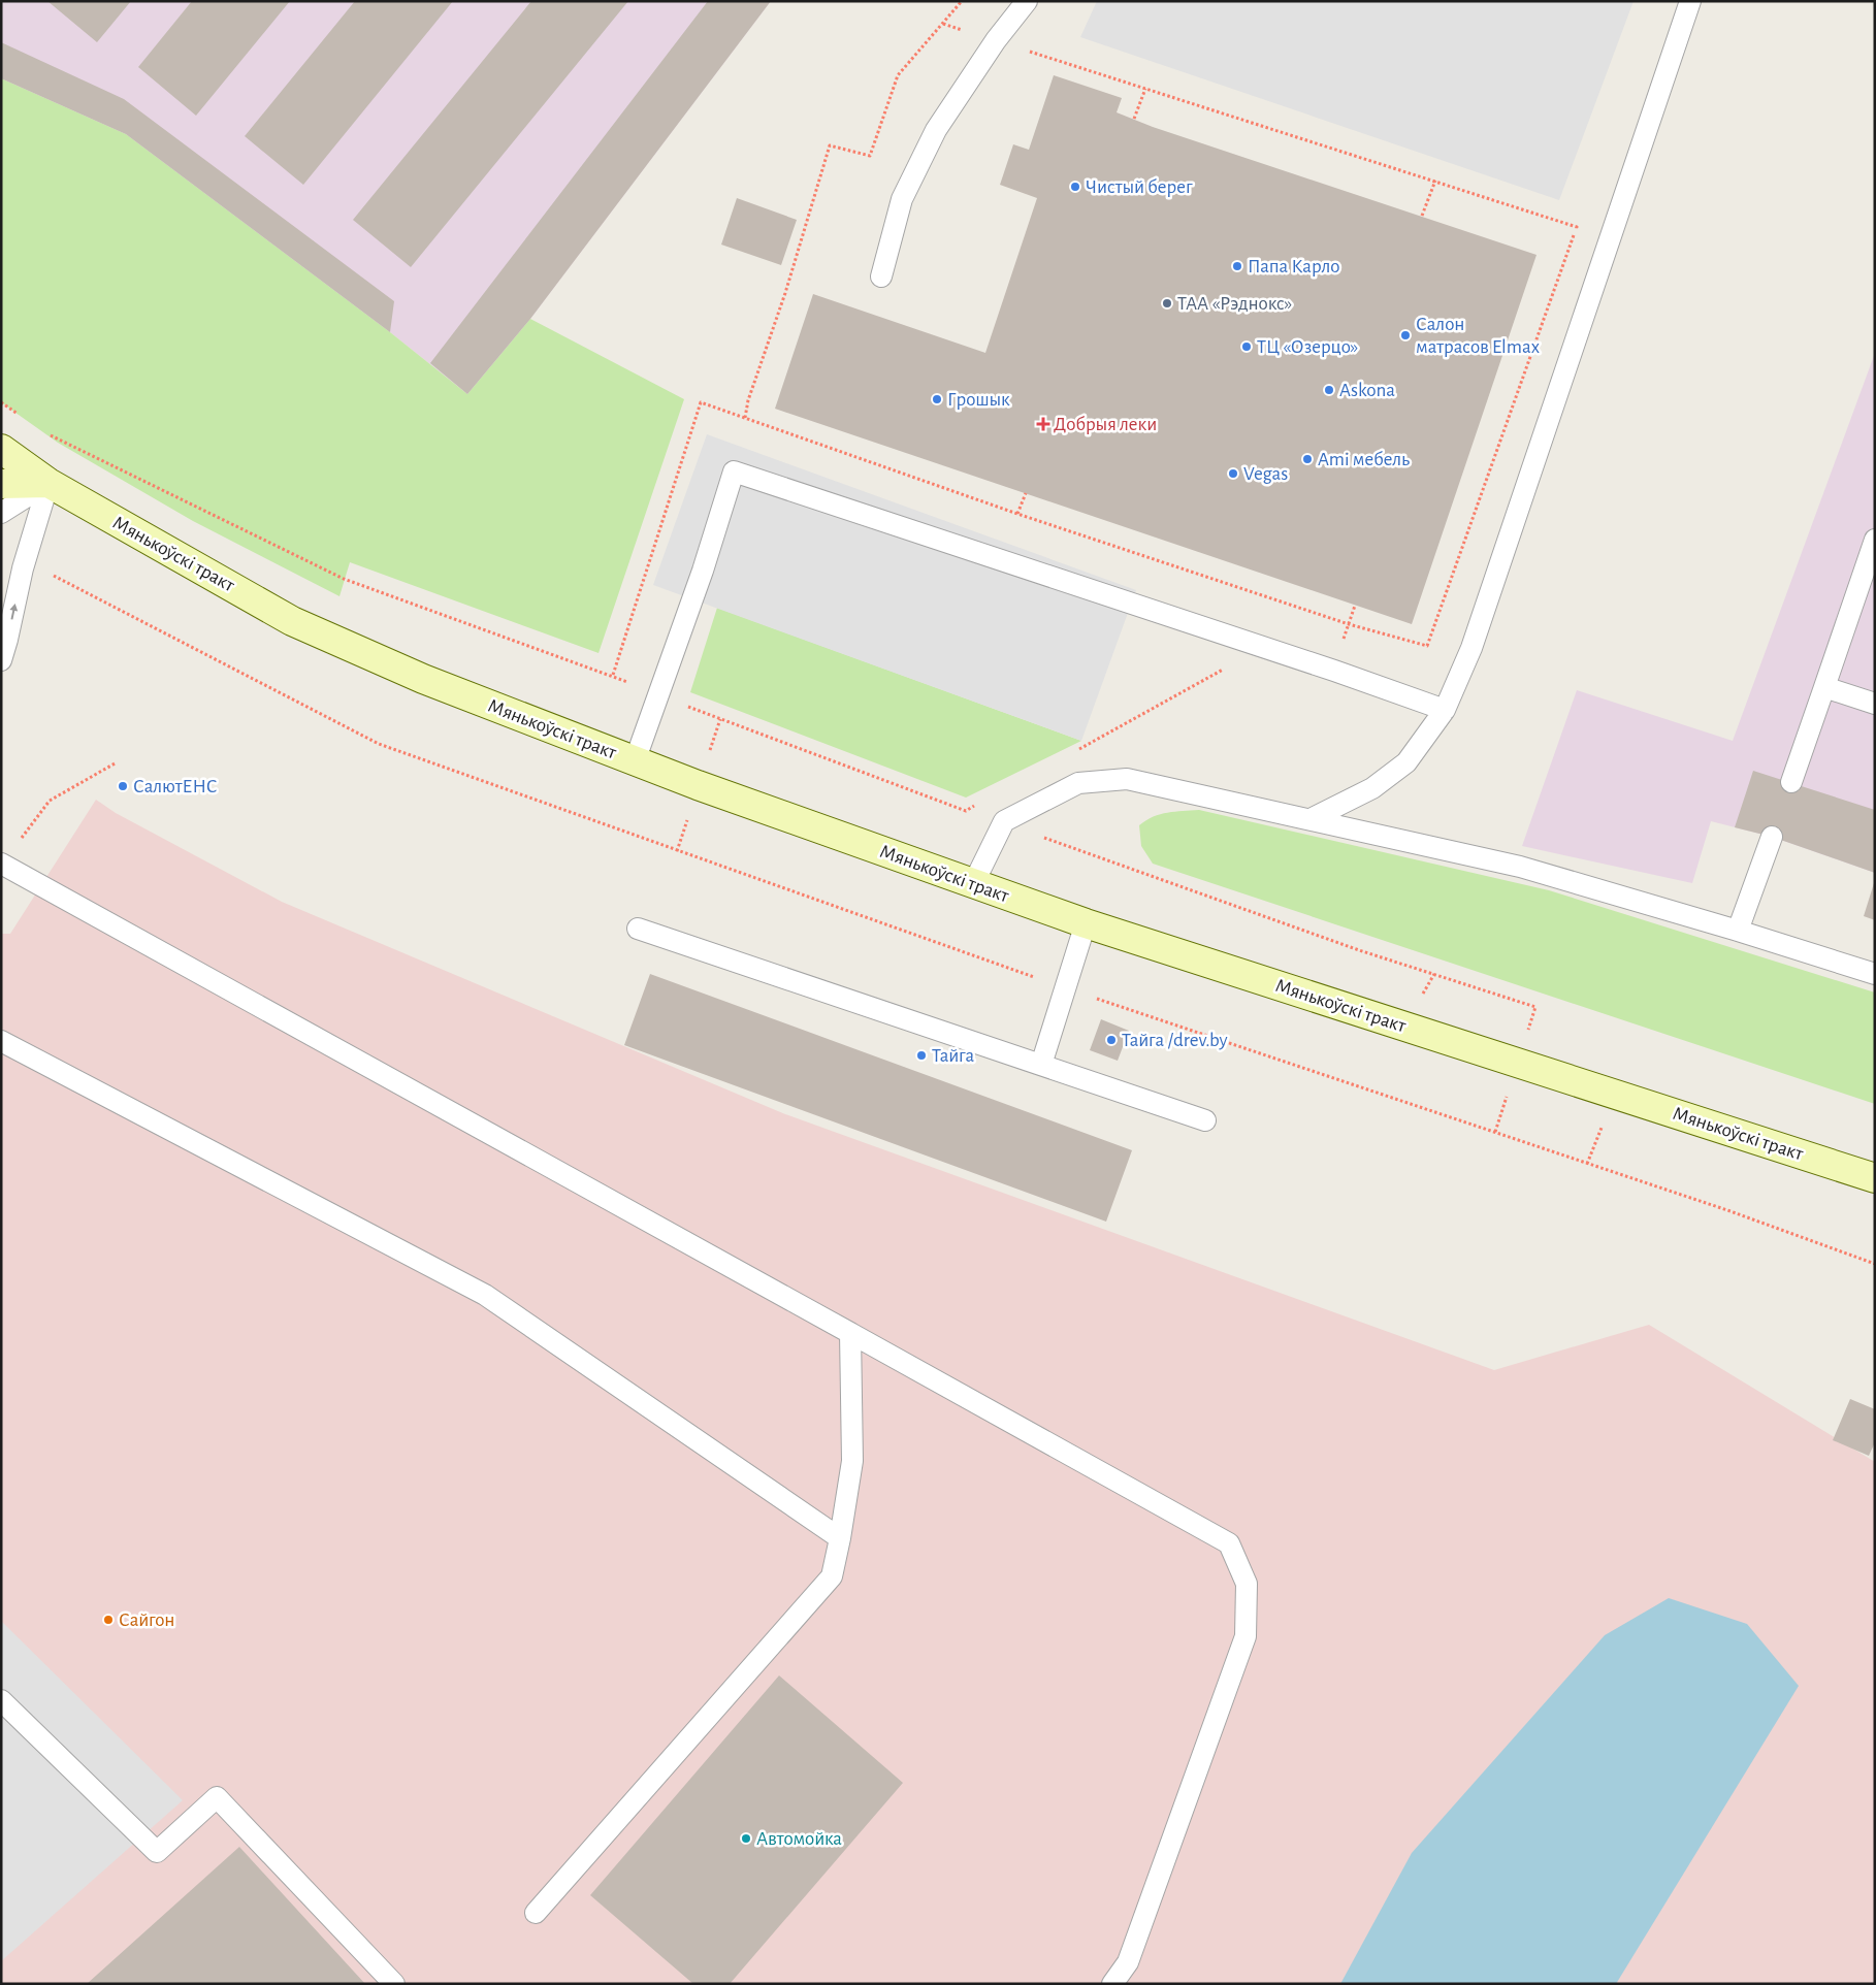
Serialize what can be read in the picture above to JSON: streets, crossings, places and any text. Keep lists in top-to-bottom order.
{
  "streets": {
    "street": ["Мянькоўскі тракт"]
  },
  "places": {
    "other": [
      "Чистый берег",
      "Папа Карло",
      "ТАА «Рэднокс»",
      "Салон матрасов Elmax",
      "ТЦ «Озерцо»",
      "Askona",
      "Грошык",
      "Ami мебель",
      "Vegas",
      "СалютЕНС",
      "Тайга /drev.by",
      "Тайга",
      "Сайгон",
      "Автомойка"
    ],
    "health": ["Добрыя леки"]
  }
}
